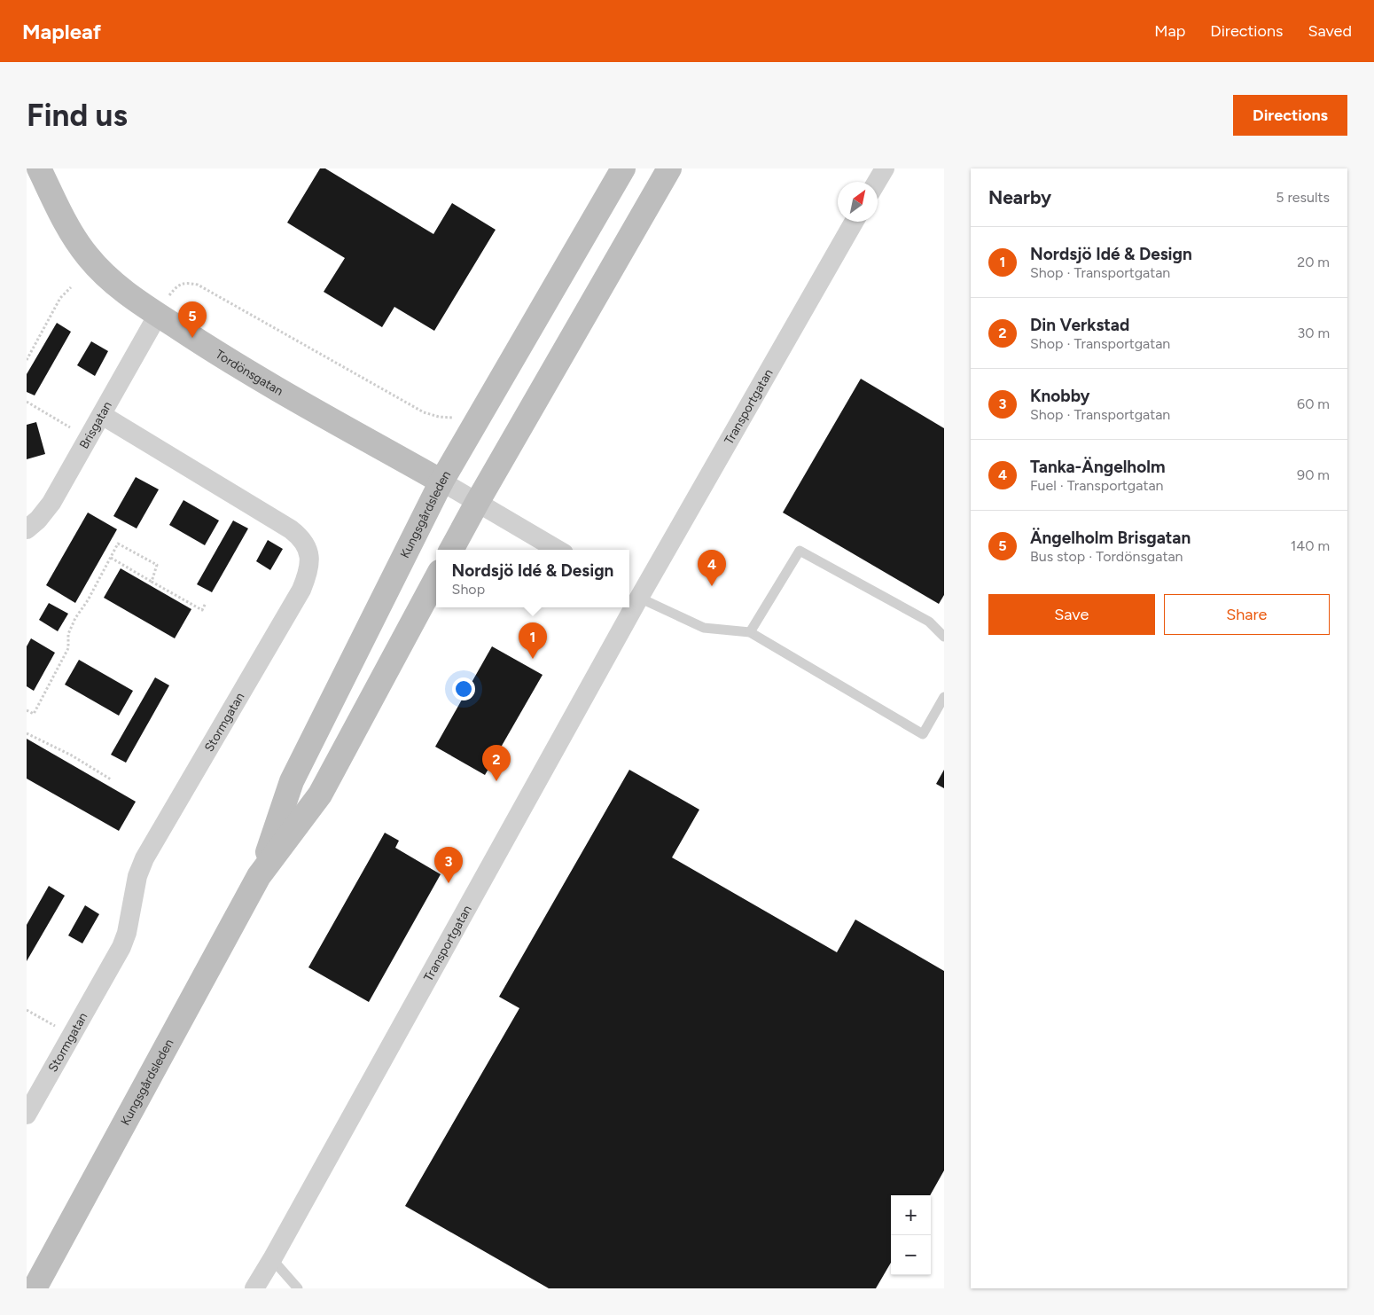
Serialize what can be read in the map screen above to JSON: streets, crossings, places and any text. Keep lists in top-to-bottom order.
{
  "streets": {
    "main road": ["Tordönsgatan", "Kungsgårdsleden"],
    "street": ["Transportgatan", "Brisgatan", "Stormgatan"]
  },
  "crossings": [
    ["Tordönsgatan", "Brisgatan"],
    ["Tordönsgatan", "Kungsgårdsleden"],
    ["Brisgatan", "Stormgatan"]
  ],
  "north": "top right",
  "page": {
    "header": "Mapleaf",
    "nav": ["Map", "Directions", "Saved"],
    "buttons": [
      "Directions",
      ["Save", "Share"]
    ],
    "title": "Find us",
    "heading": ["Nearby", "5 results"],
    "list": [
      {
        "mark": "1",
        "name": "Nordsjö Idé & Design",
        "note": "Shop · Transportgatan",
        "value": "20 m"
      },
      {
        "mark": "2",
        "name": "Din Verkstad",
        "note": "Shop · Transportgatan",
        "value": "30 m"
      },
      {
        "mark": "3",
        "name": "Knobby",
        "note": "Shop · Transportgatan",
        "value": "60 m"
      },
      {
        "mark": "4",
        "name": "Tanka-Ängelholm",
        "note": "Fuel · Transportgatan",
        "value": "90 m"
      },
      {
        "mark": "5",
        "name": "Ängelholm Brisgatan",
        "note": "Bus stop · Tordönsgatan",
        "value": "140 m"
      }
    ],
    "pins": [
      "5",
      "4",
      "1",
      "2",
      "3"
    ],
    "popup": ["Nordsjö Idé & Design", "Shop"],
    "map_buttons": ["+", "−"]
  }
}
